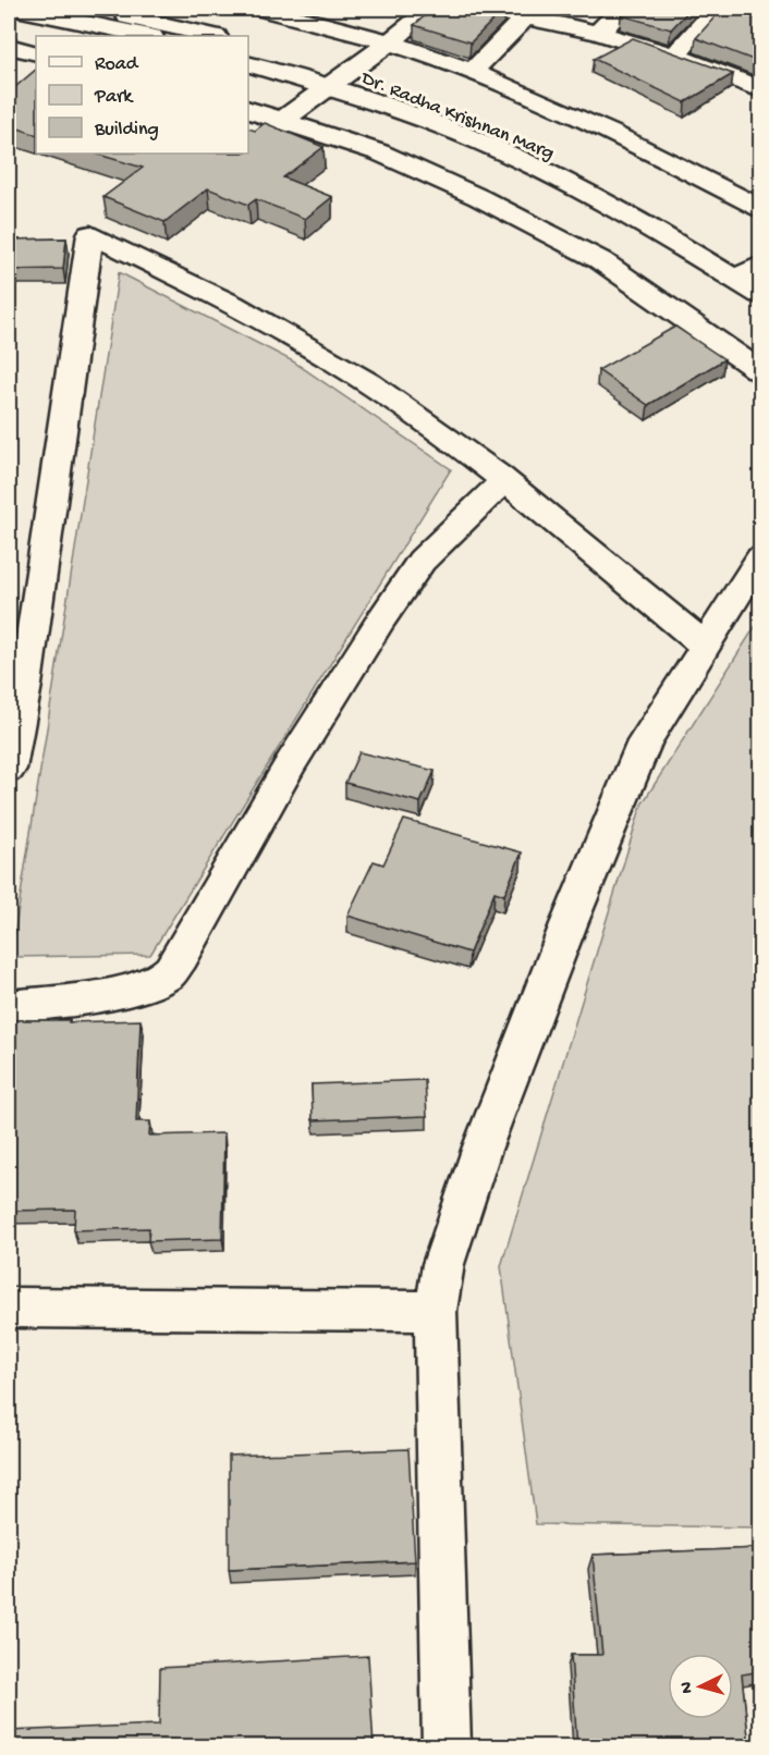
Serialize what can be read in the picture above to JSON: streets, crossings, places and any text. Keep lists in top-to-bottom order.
{
  "streets": {
    "street": ["Dr. Radha Krishnan Marg"]
  },
  "legend": ["Road", "Park", "Building"],
  "north": "left"
}
